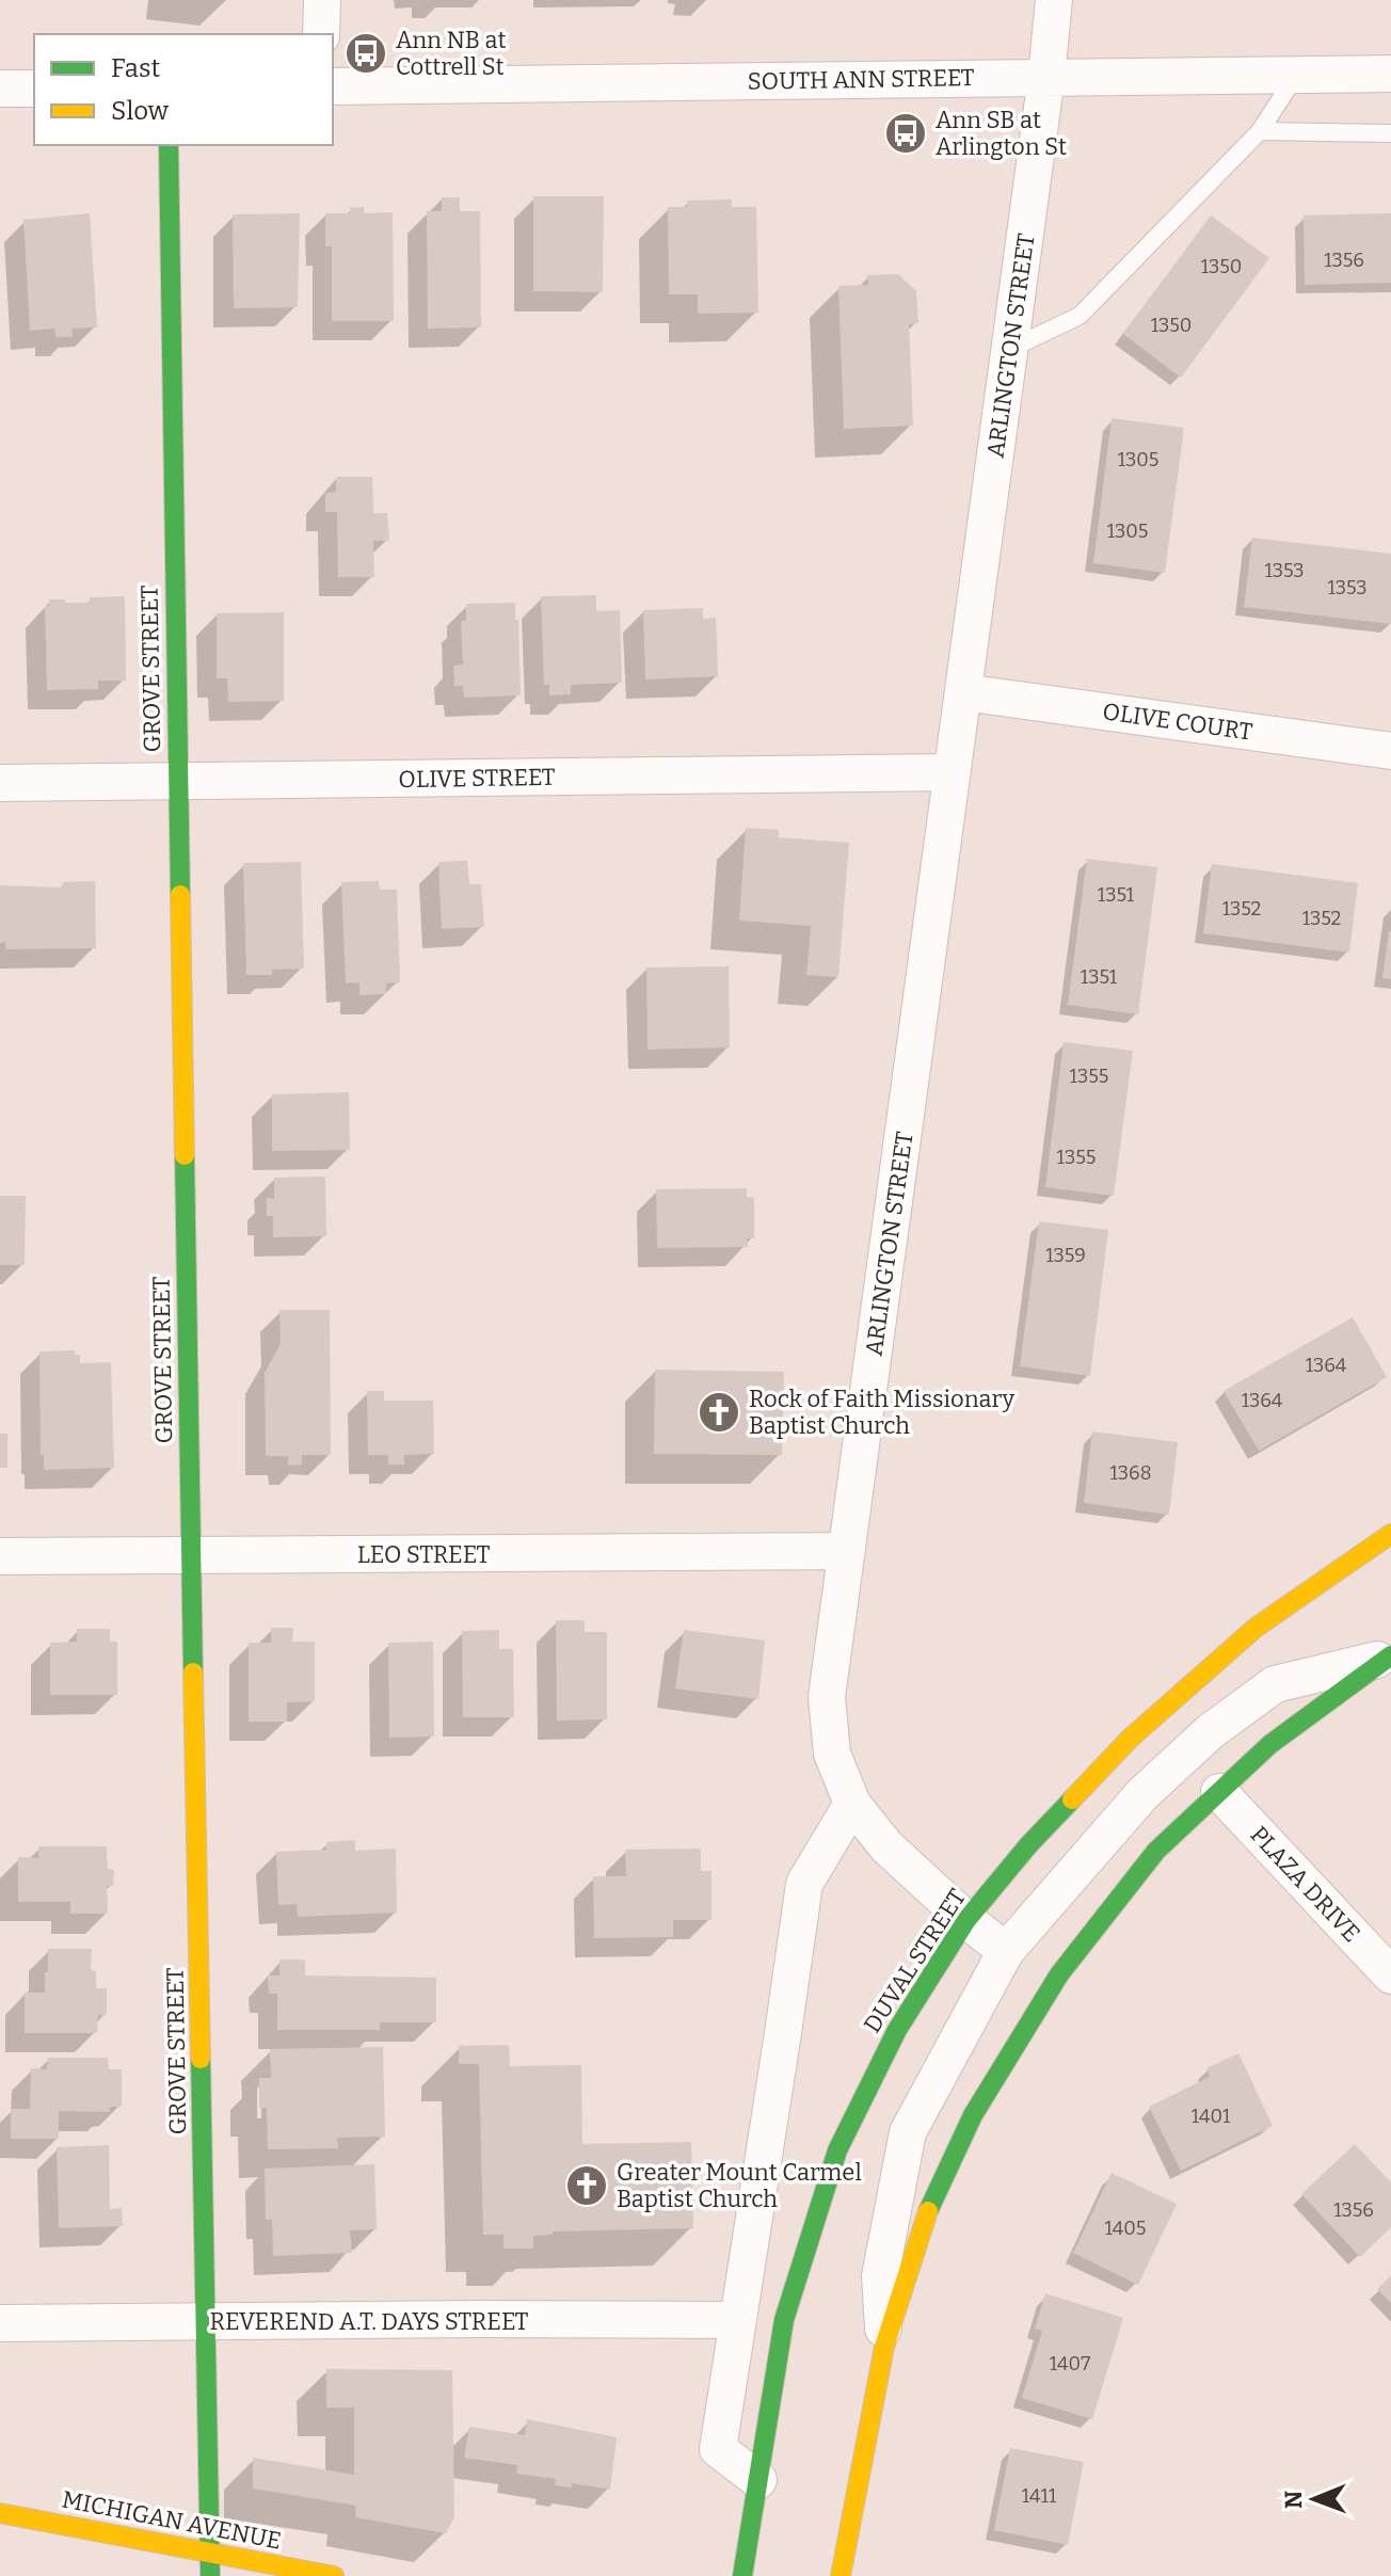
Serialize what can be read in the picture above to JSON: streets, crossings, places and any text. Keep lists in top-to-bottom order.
{
  "streets": {
    "street": [
      "SOUTH ANN STREET",
      "ARLINGTON STREET",
      "GROVE STREET",
      "OLIVE COURT",
      "OLIVE STREET",
      "LEO STREET",
      "PLAZA DRIVE",
      "DUVAL STREET",
      "REVEREND A.T. DAYS STREET",
      "MICHIGAN AVENUE"
    ]
  },
  "crossings": [
    ["SOUTH ANN STREET", "ARLINGTON STREET"],
    ["ARLINGTON STREET", "OLIVE COURT"],
    ["ARLINGTON STREET", "OLIVE STREET"],
    ["ARLINGTON STREET", "LEO STREET"],
    ["ARLINGTON STREET", "DUVAL STREET"],
    ["GROVE STREET", "OLIVE STREET"],
    ["GROVE STREET", "LEO STREET"],
    ["GROVE STREET", "REVEREND A.T. DAYS STREET"],
    ["GROVE STREET", "MICHIGAN AVENUE"]
  ],
  "places": {
    "bus stop": ["Ann NB at Cottrell St", "Ann SB at Arlington St"],
    "church": ["Rock of Faith Missionary Baptist Church", "Greater Mount Carmel Baptist Church"]
  },
  "house_numbers": [
    "1356",
    "1350",
    "1350",
    "1305",
    "1305",
    "1353",
    "1353",
    "1351",
    "1352",
    "1352",
    "1351",
    "1355",
    "1355",
    "1359",
    "1364",
    "1364",
    "1368",
    "1401",
    "1356",
    "1405",
    "1407",
    "1411"
  ],
  "legend": ["Fast", "Slow"],
  "north": "left"
}
